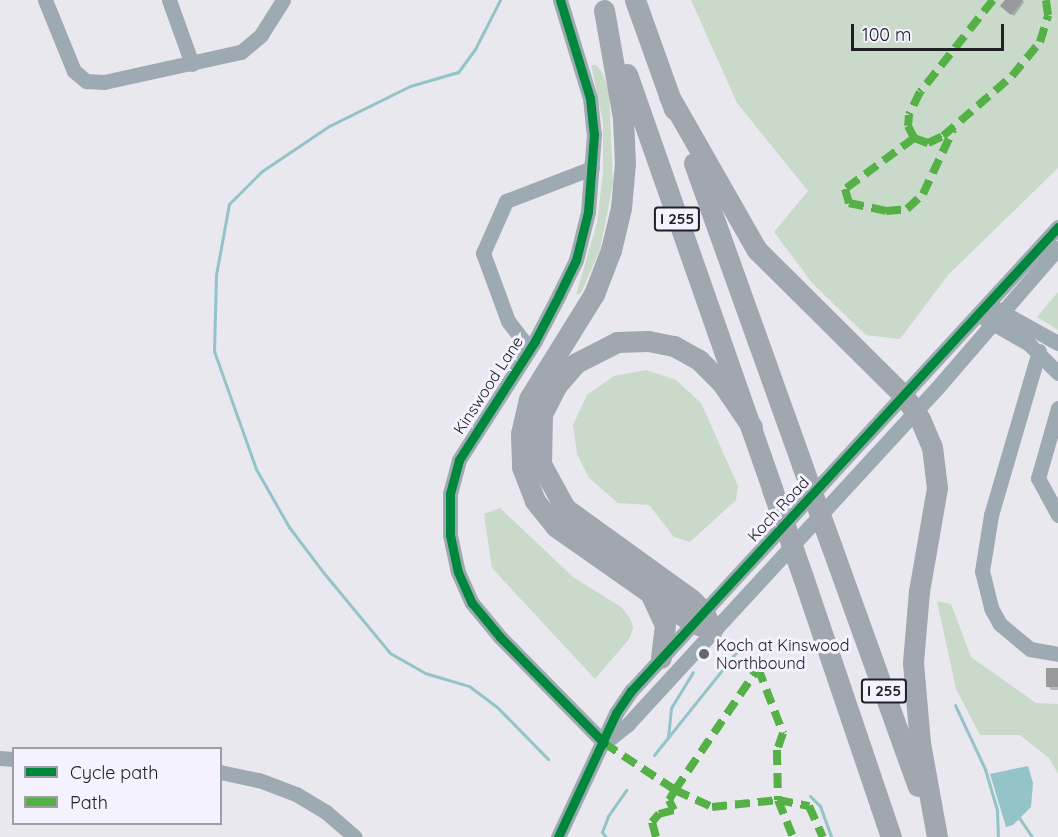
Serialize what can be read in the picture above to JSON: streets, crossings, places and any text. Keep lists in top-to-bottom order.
{
  "streets": {
    "highway": ["I 255"],
    "street": ["Kinswood Lane", "Koch Road"]
  },
  "crossings": [
    ["Kinswood Lane", "Koch Road"]
  ],
  "places": ["Koch at Kinswood Northbound"],
  "legend": ["Cycle path", "Path"],
  "scale_bar": "100 m"
}
